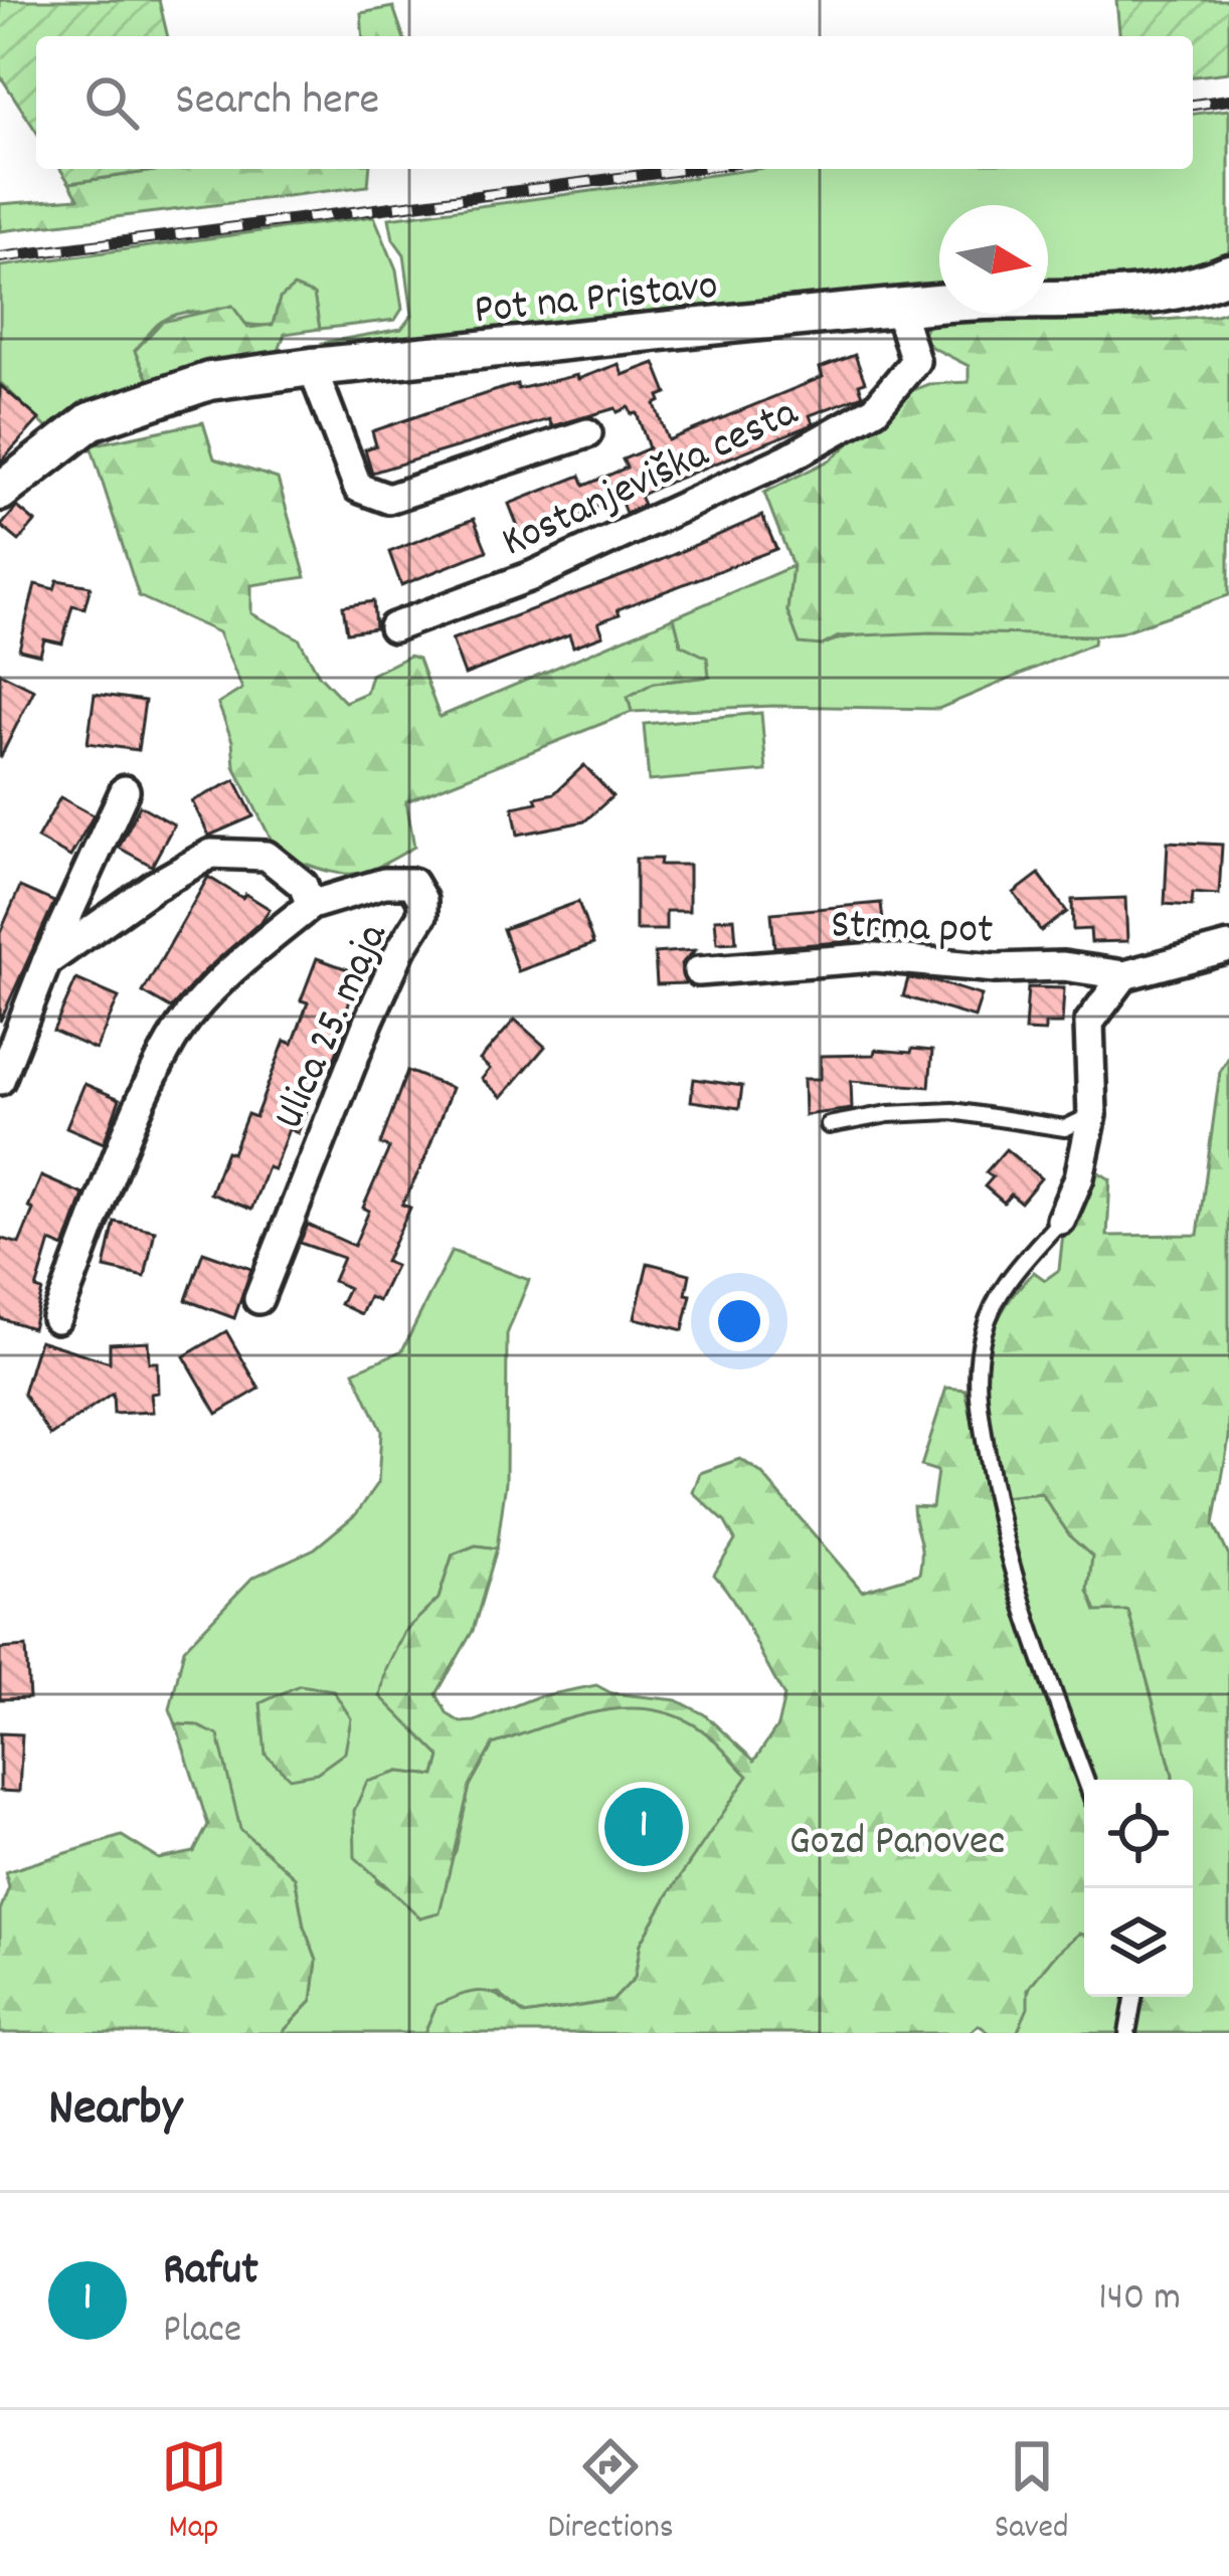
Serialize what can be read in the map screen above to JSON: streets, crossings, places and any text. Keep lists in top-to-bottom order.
{
  "streets": {
    "street": [
      "Pot na Pristavo",
      "Kostanjeviška cesta",
      "Strma pot",
      "Ulica 25. maja"
    ]
  },
  "crossings": [
    ["Pot na Pristavo", "Kostanjeviška cesta"]
  ],
  "parks": ["Gozd Panovec"],
  "north": "right",
  "page": {
    "search": "Search here",
    "pins": "1",
    "heading": "Nearby",
    "list": [
      {
        "mark": "1",
        "name": "Rafut",
        "note": "Place",
        "value": "140 m"
      }
    ],
    "nav": ["Map", "Directions", "Saved"]
  }
}
